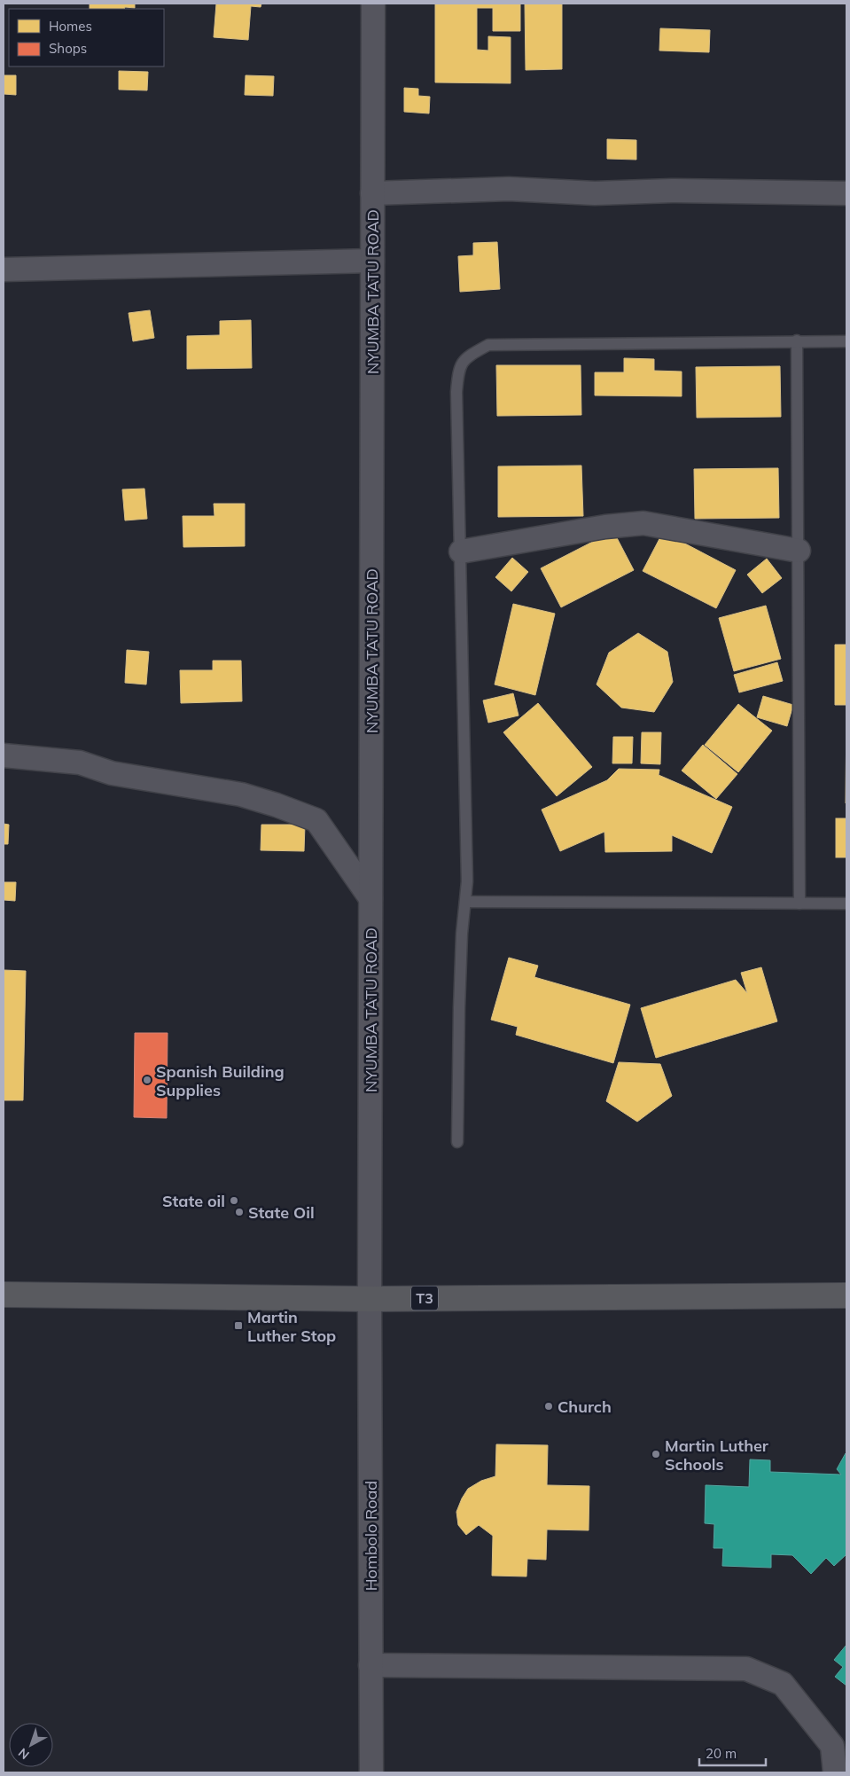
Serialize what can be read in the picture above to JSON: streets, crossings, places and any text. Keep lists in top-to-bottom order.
{
  "streets": {
    "highway": ["T3"],
    "street": ["NYUMBA TATU ROAD", "Hombolo Road"]
  },
  "crossings": [
    ["NYUMBA TATU ROAD", "T3"],
    ["NYUMBA TATU ROAD", "Hombolo Road"],
    ["T3", "Hombolo Road"]
  ],
  "places": {
    "other": [
      "Spanish Building Supplies",
      "State oil",
      "State Oil",
      "Church",
      "Martin Luther Schools"
    ],
    "transit": ["Martin Luther Stop"]
  },
  "legend": ["Homes", "Shops"],
  "scale_bar": "20 m",
  "north": "bottom left"
}
